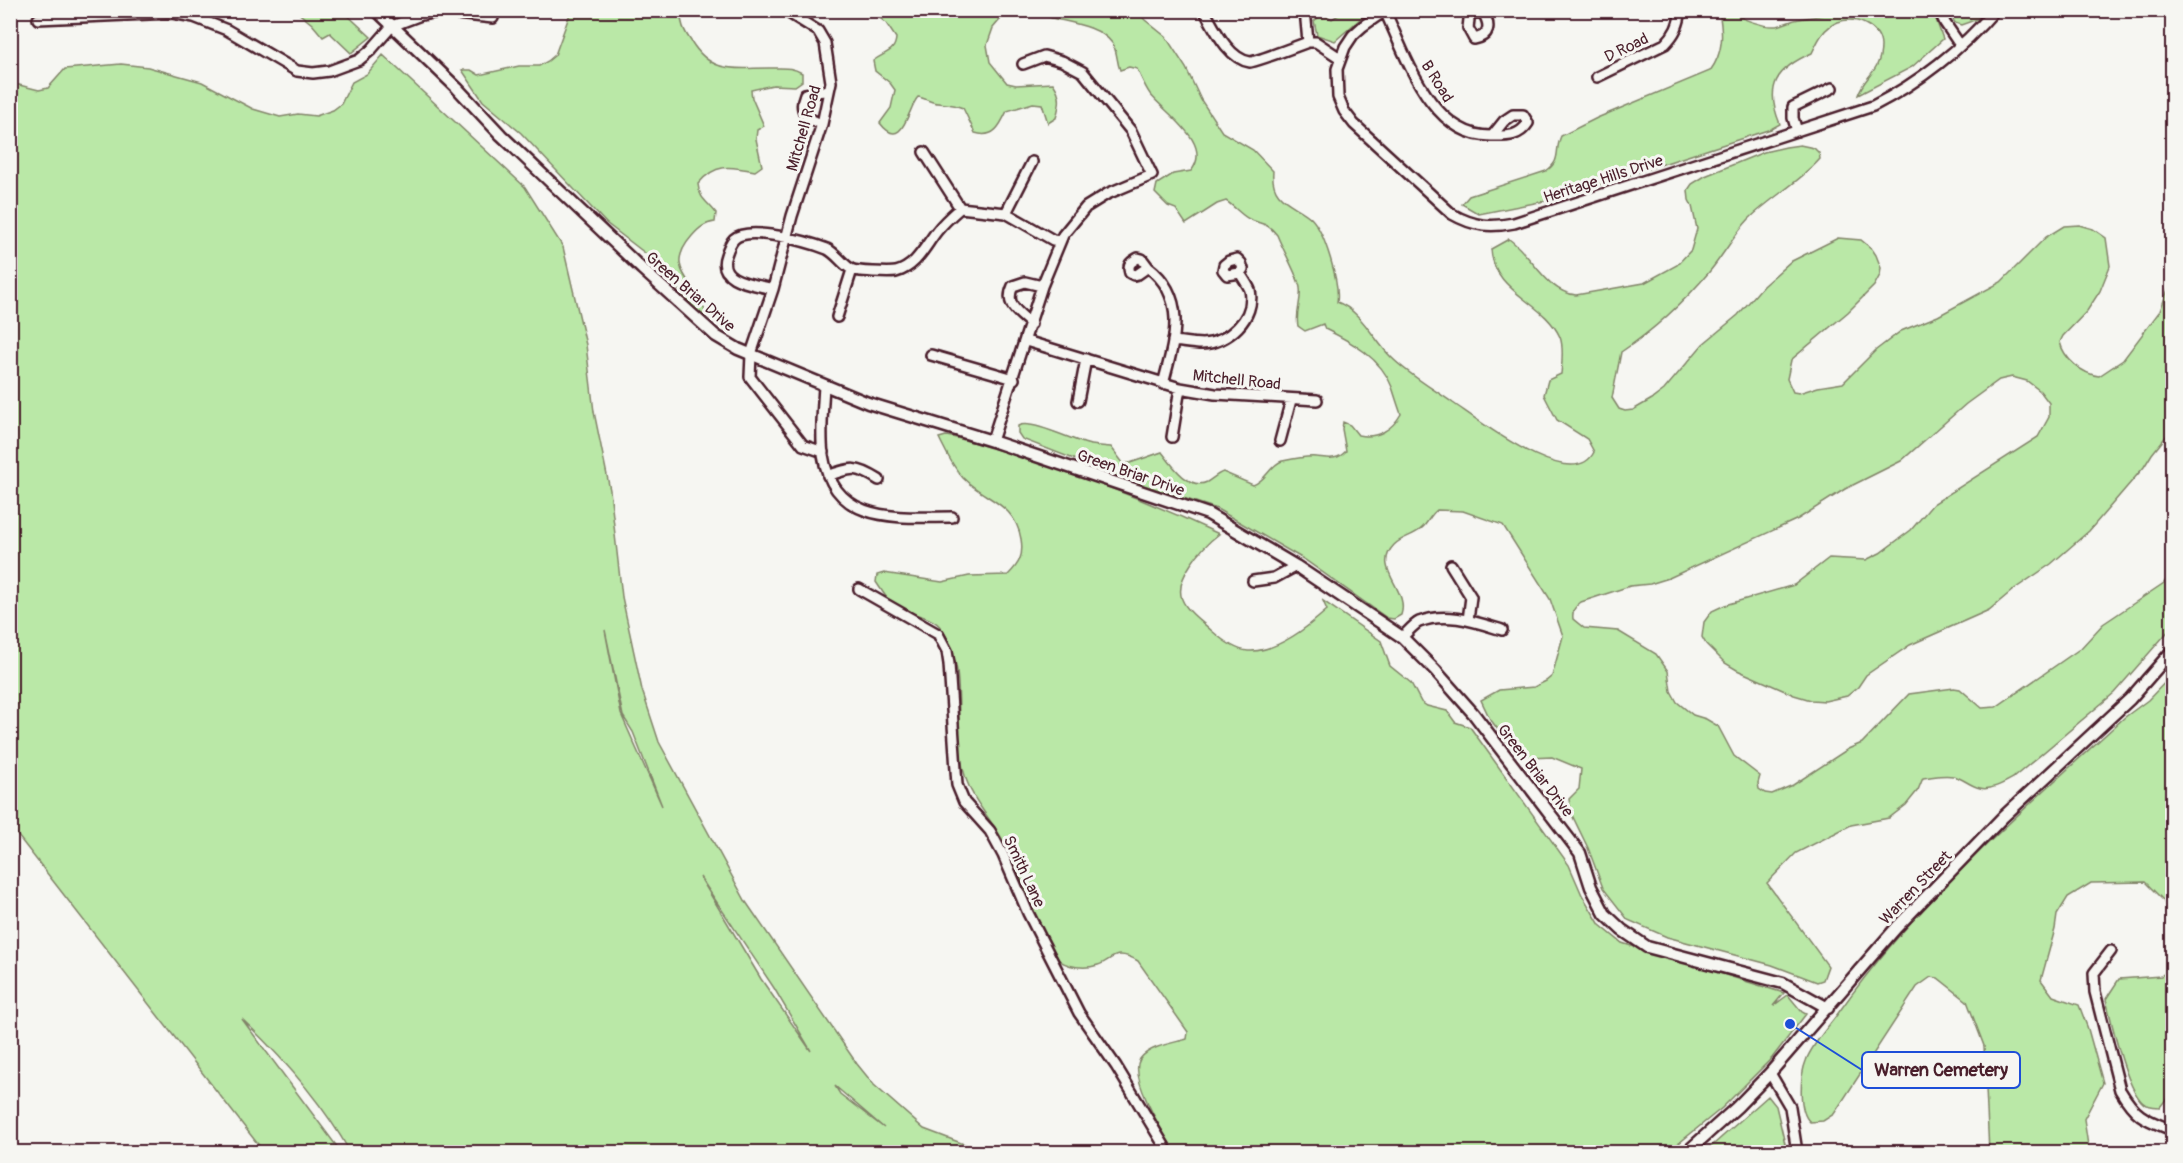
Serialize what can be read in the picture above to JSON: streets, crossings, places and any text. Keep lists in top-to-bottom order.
{
  "streets": {
    "street": [
      "D Road",
      "B Road",
      "Mitchell Road",
      "Heritage Hills Drive",
      "Green Briar Drive",
      "Smith Lane",
      "Warren Street"
    ]
  },
  "crossings": [
    ["B Road", "Heritage Hills Drive"],
    ["Mitchell Road", "Green Briar Drive"],
    ["Green Briar Drive", "Warren Street"]
  ],
  "places": ["Warren Cemetery"]
}
